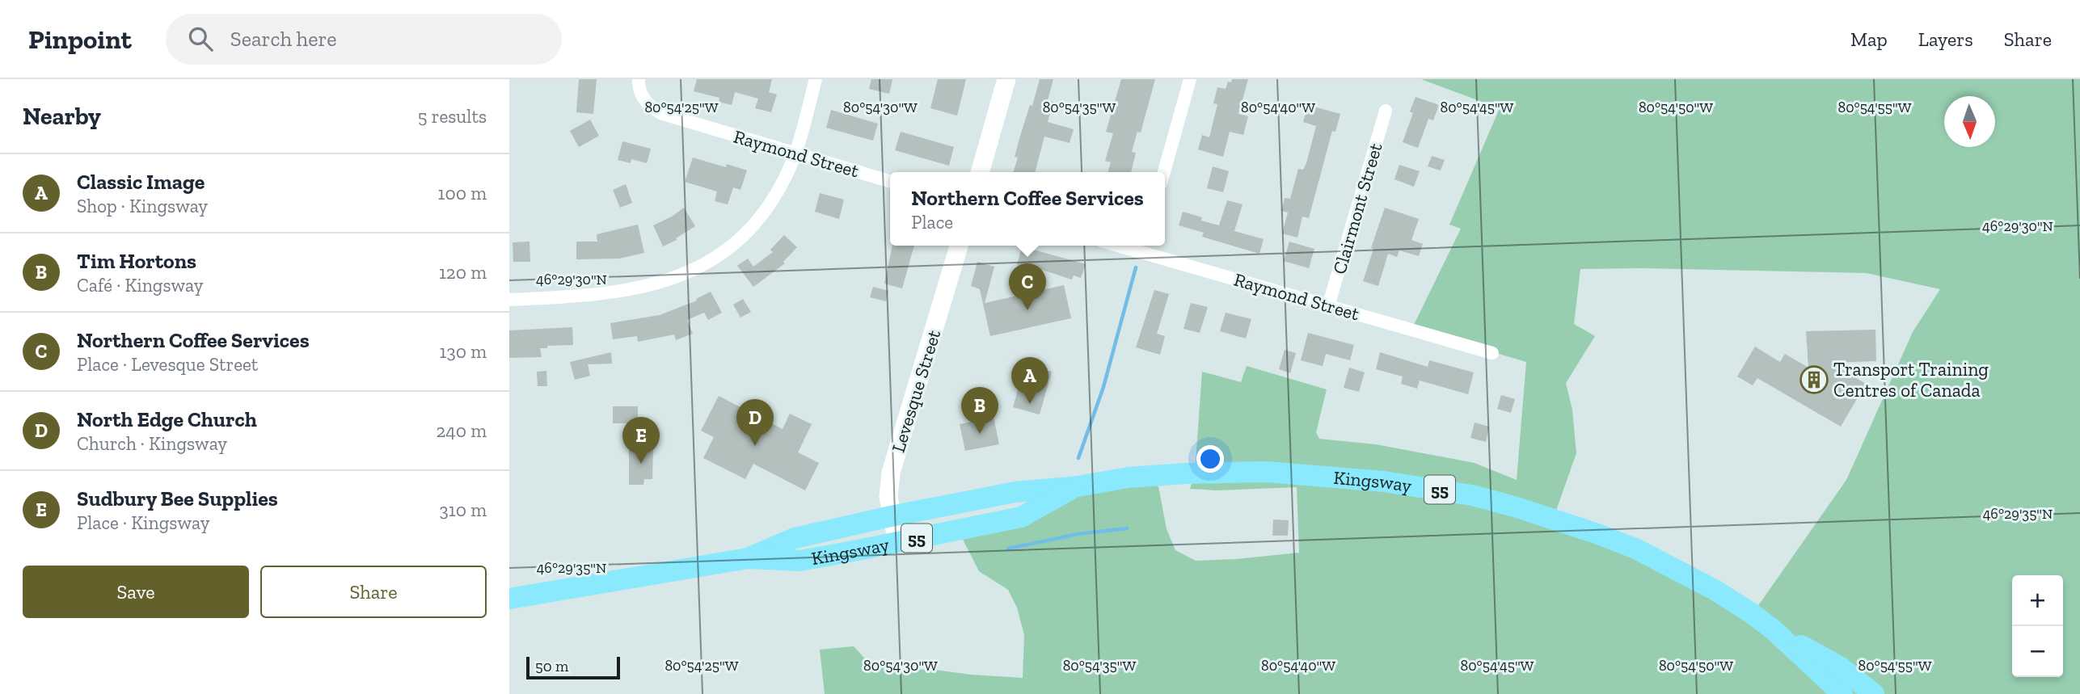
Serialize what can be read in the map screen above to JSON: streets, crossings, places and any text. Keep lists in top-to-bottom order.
{
  "streets": {
    "main road": ["Kingsway", "55"],
    "street": ["Raymond Street", "Clairmont Street", "Levesque Street"]
  },
  "crossings": [
    ["Raymond Street", "Clairmont Street"],
    ["Levesque Street", "Kingsway"]
  ],
  "places": {
    "building": ["Transport Training Centres of Canada"]
  },
  "scale_bar": "50 m",
  "north": "bottom",
  "page": {
    "header": "Pinpoint",
    "search": "Search here",
    "nav": ["Map", "Layers", "Share"],
    "heading": ["Nearby", "5 results"],
    "list": [
      {
        "mark": "A",
        "name": "Classic Image",
        "note": "Shop · Kingsway",
        "value": "100 m"
      },
      {
        "mark": "B",
        "name": "Tim Hortons",
        "note": "Café · Kingsway",
        "value": "120 m"
      },
      {
        "mark": "C",
        "name": "Northern Coffee Services",
        "note": "Place · Levesque Street",
        "value": "130 m"
      },
      {
        "mark": "D",
        "name": "North Edge Church",
        "note": "Church · Kingsway",
        "value": "240 m"
      },
      {
        "mark": "E",
        "name": "Sudbury Bee Supplies",
        "note": "Place · Kingsway",
        "value": "310 m"
      }
    ],
    "popup": ["Northern Coffee Services", "Place"],
    "pins": [
      "C",
      "A",
      "B",
      "D",
      "E"
    ],
    "buttons": ["Save", "Share"],
    "map_buttons": ["+", "−"],
    "scale": "50 m"
  },
  "coordinates": [
    "80°54'25\"W",
    "80°54'30\"W",
    "80°54'35\"W",
    "80°54'40\"W",
    "80°54'45\"W",
    "80°54'50\"W",
    "80°54'55\"W",
    "46°29'30\"N",
    "46°29'35\"N"
  ]
}
